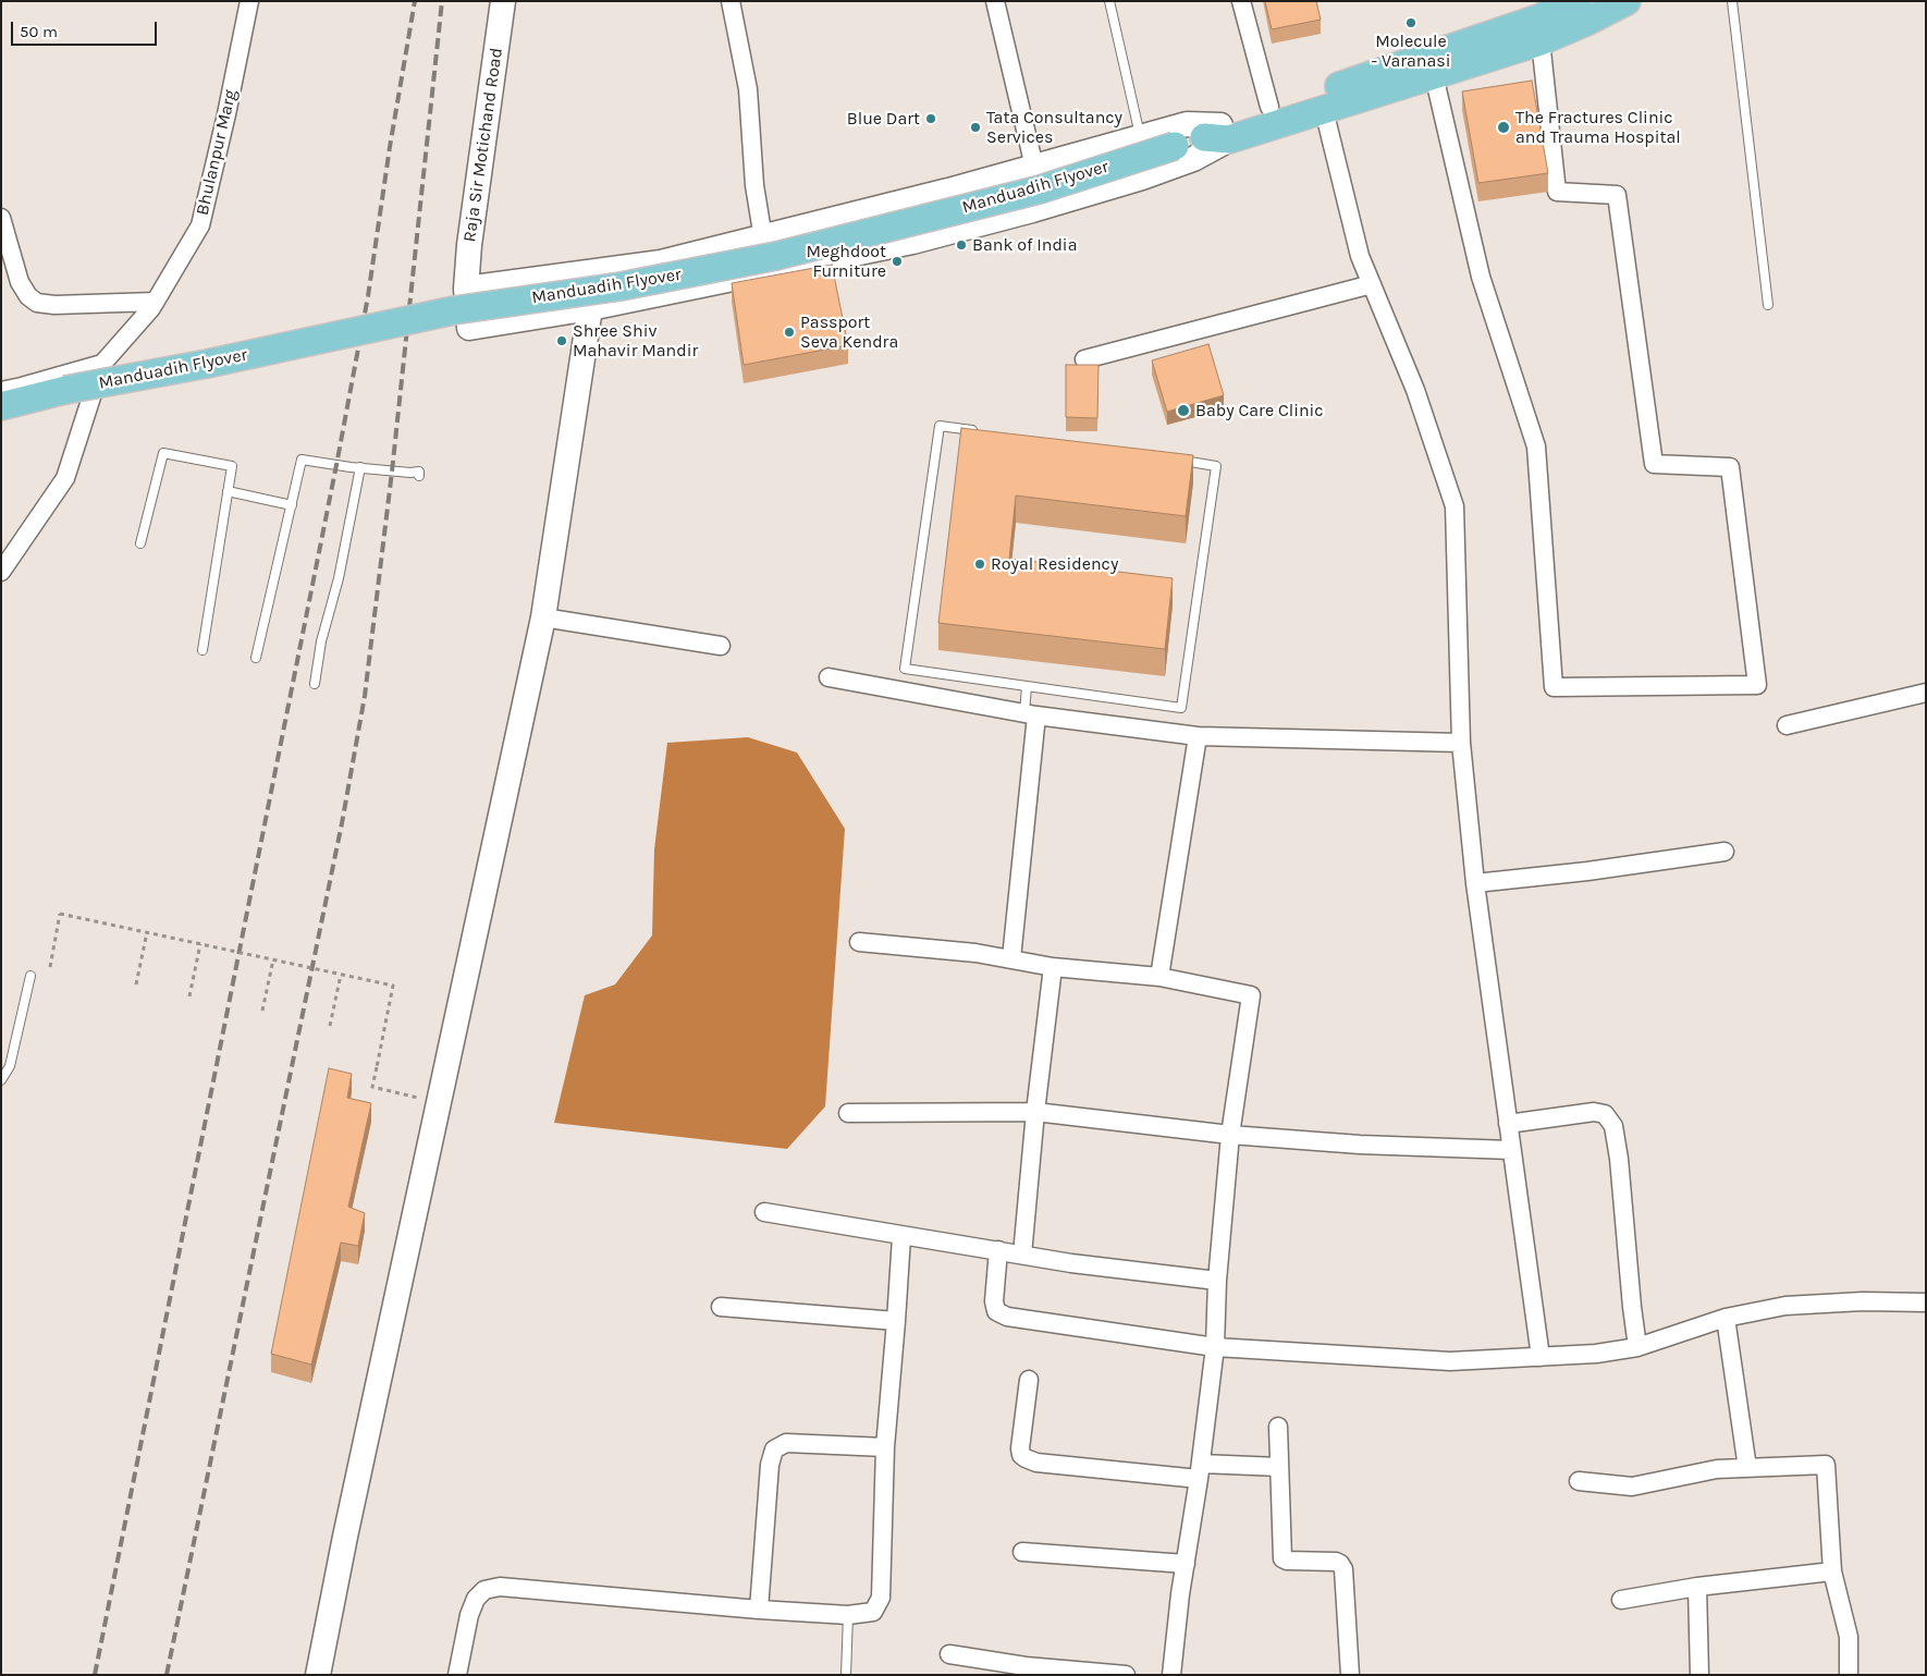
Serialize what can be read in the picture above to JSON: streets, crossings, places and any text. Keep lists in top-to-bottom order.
{
  "streets": {
    "main road": ["Manduadih Flyover"],
    "street": ["Raja Sir Motichand Road", "Bhulanpur Marg"]
  },
  "places": [
    "Molecule - Varanasi",
    "Blue Dart",
    "Tata Consultancy Services",
    "The Fractures Clinic and Trauma Hospital",
    "Bank of India",
    "Meghdoot Furniture",
    "Passport Seva Kendra",
    "Shree Shiv Mahavir Mandir",
    "Baby Care Clinic",
    "Royal Residency"
  ],
  "scale_bar": "50 m"
}
